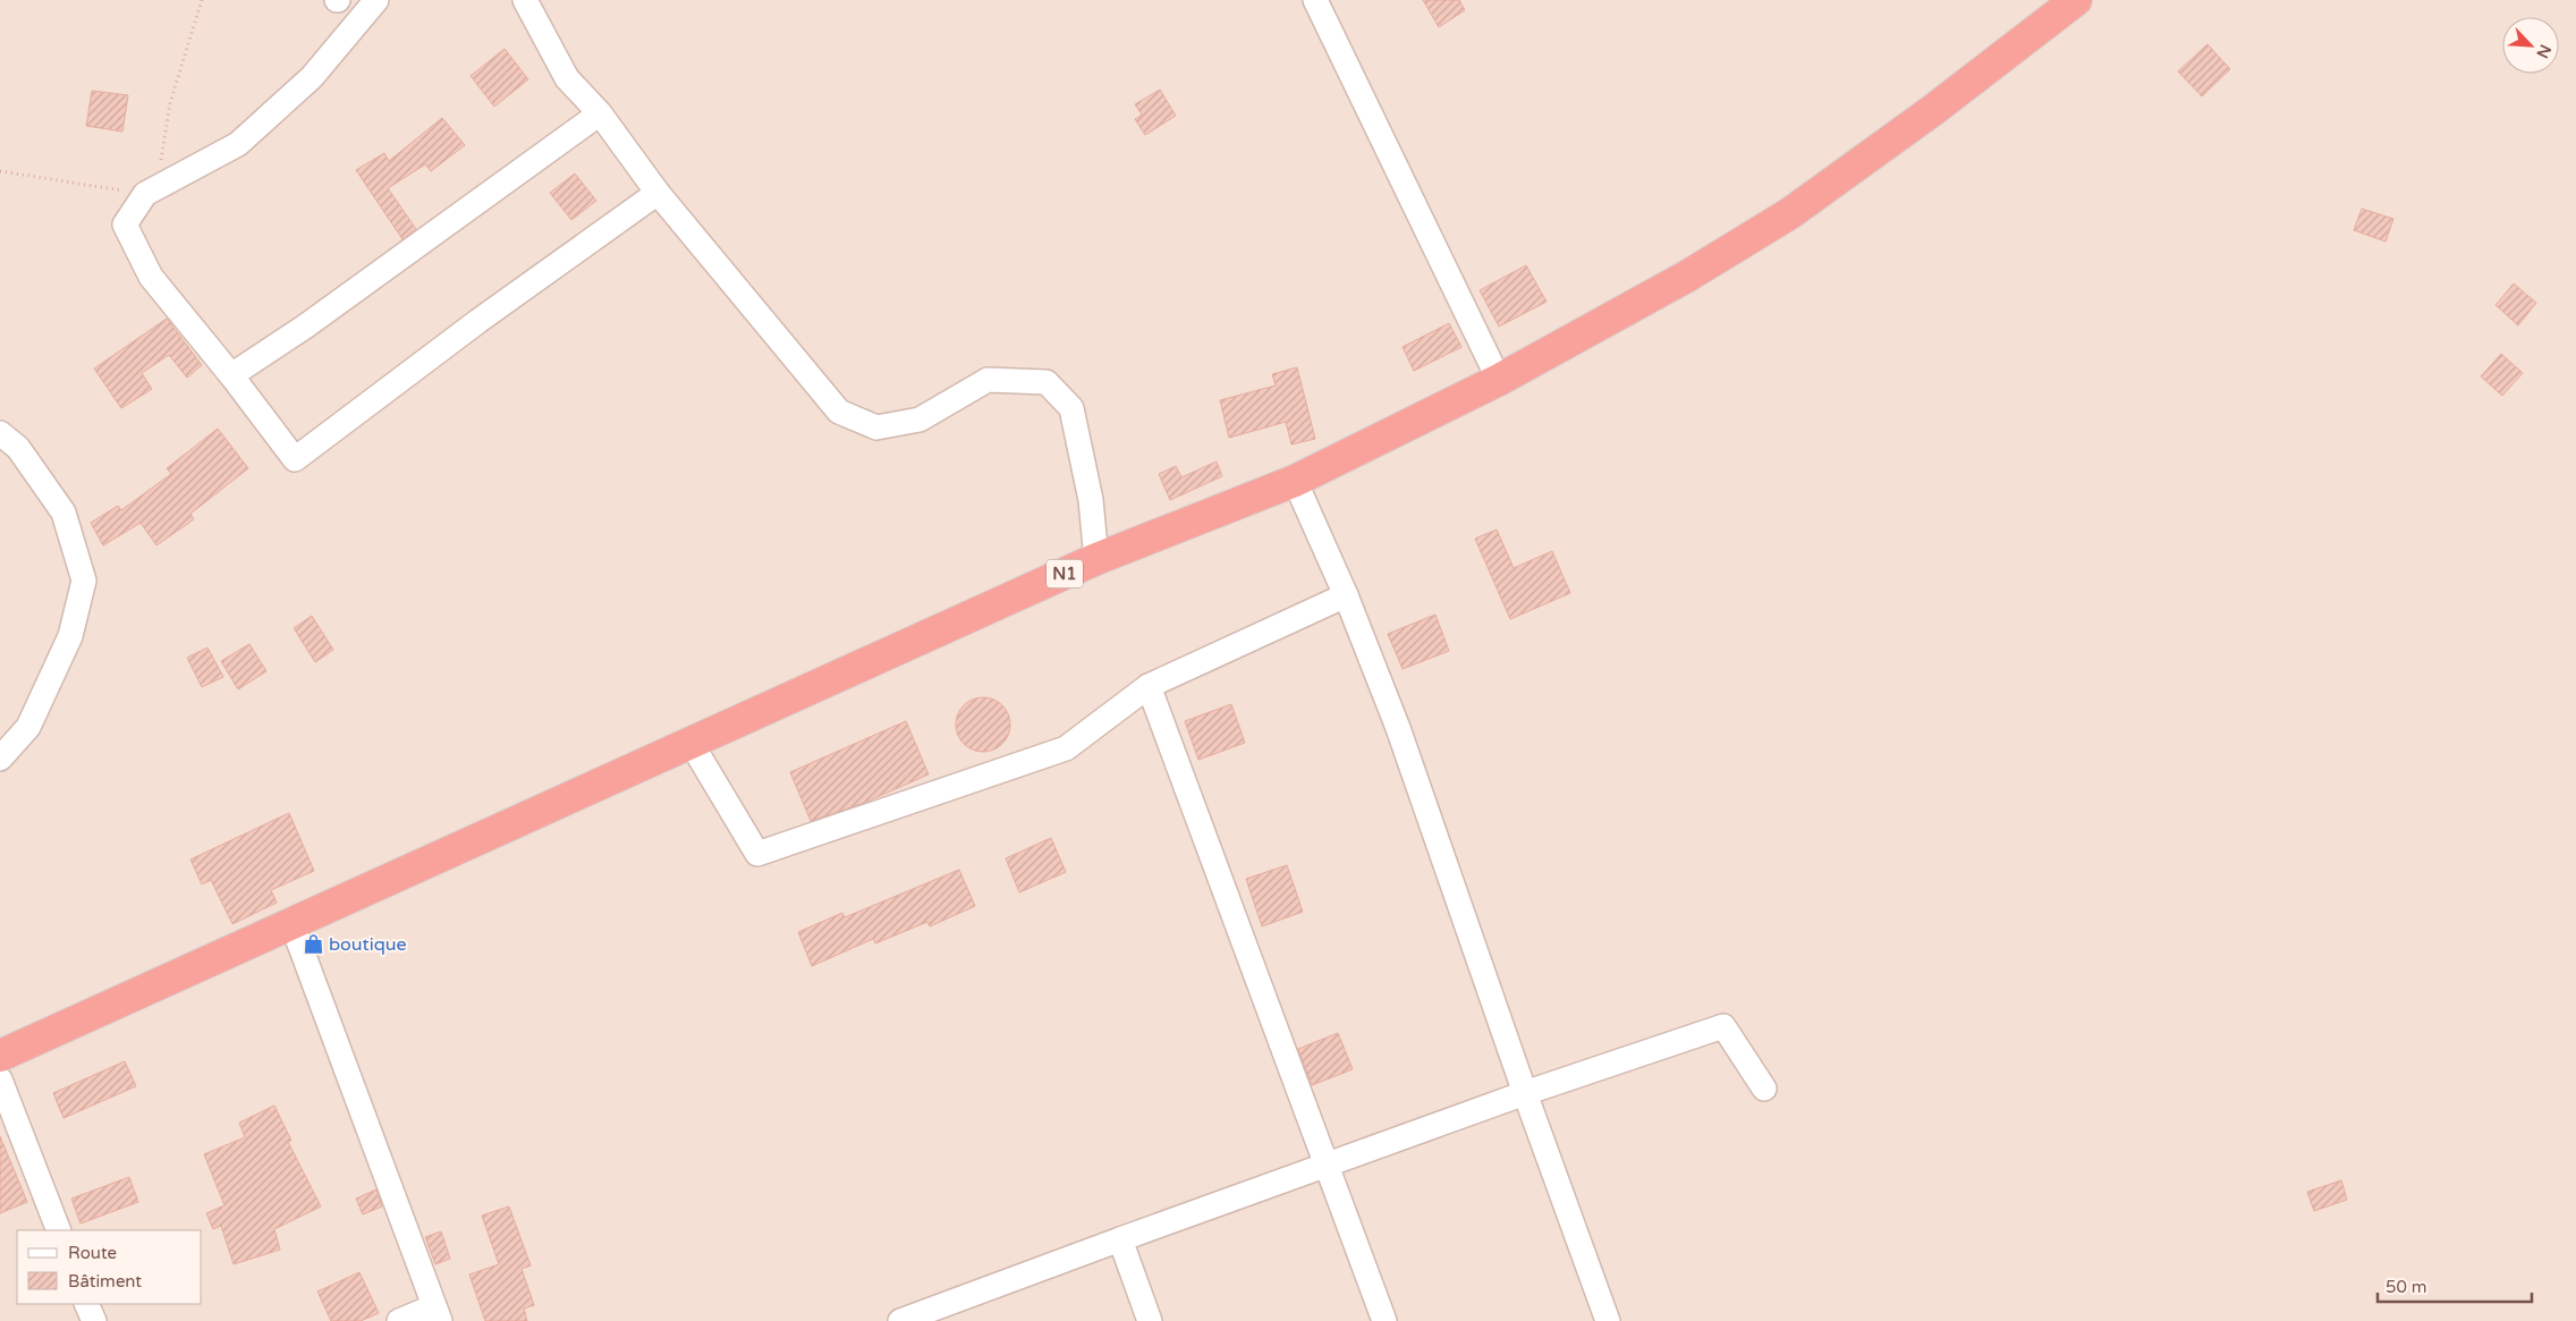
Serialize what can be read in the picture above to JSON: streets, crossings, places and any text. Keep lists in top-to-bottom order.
{
  "streets": {
    "highway": ["N1"]
  },
  "places": {
    "shop": ["boutique"]
  },
  "legend": ["Route", "Bâtiment"],
  "scale_bar": "50 m",
  "north": "bottom right"
}
